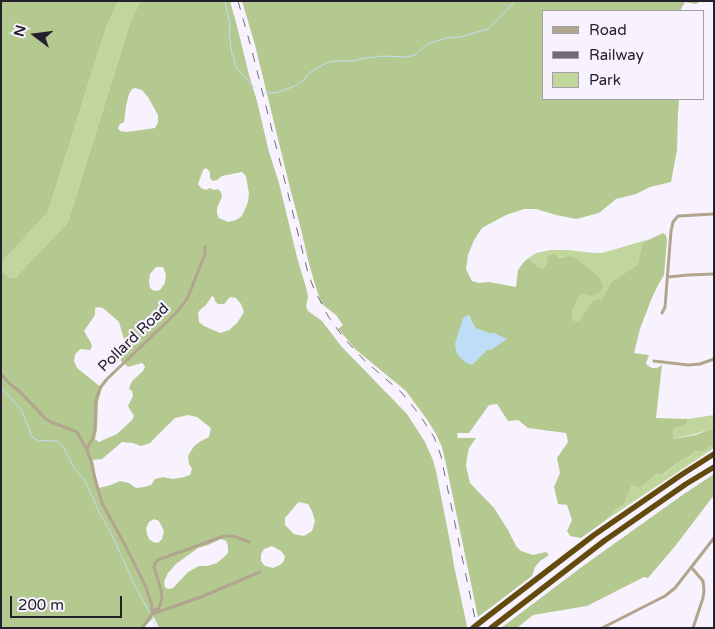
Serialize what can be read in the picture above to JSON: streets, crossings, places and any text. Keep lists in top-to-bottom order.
{
  "streets": {
    "street": ["Pollard Road"]
  },
  "legend": ["Road", "Railway", "Park"],
  "scale_bar": "200 m",
  "north": "left"
}
